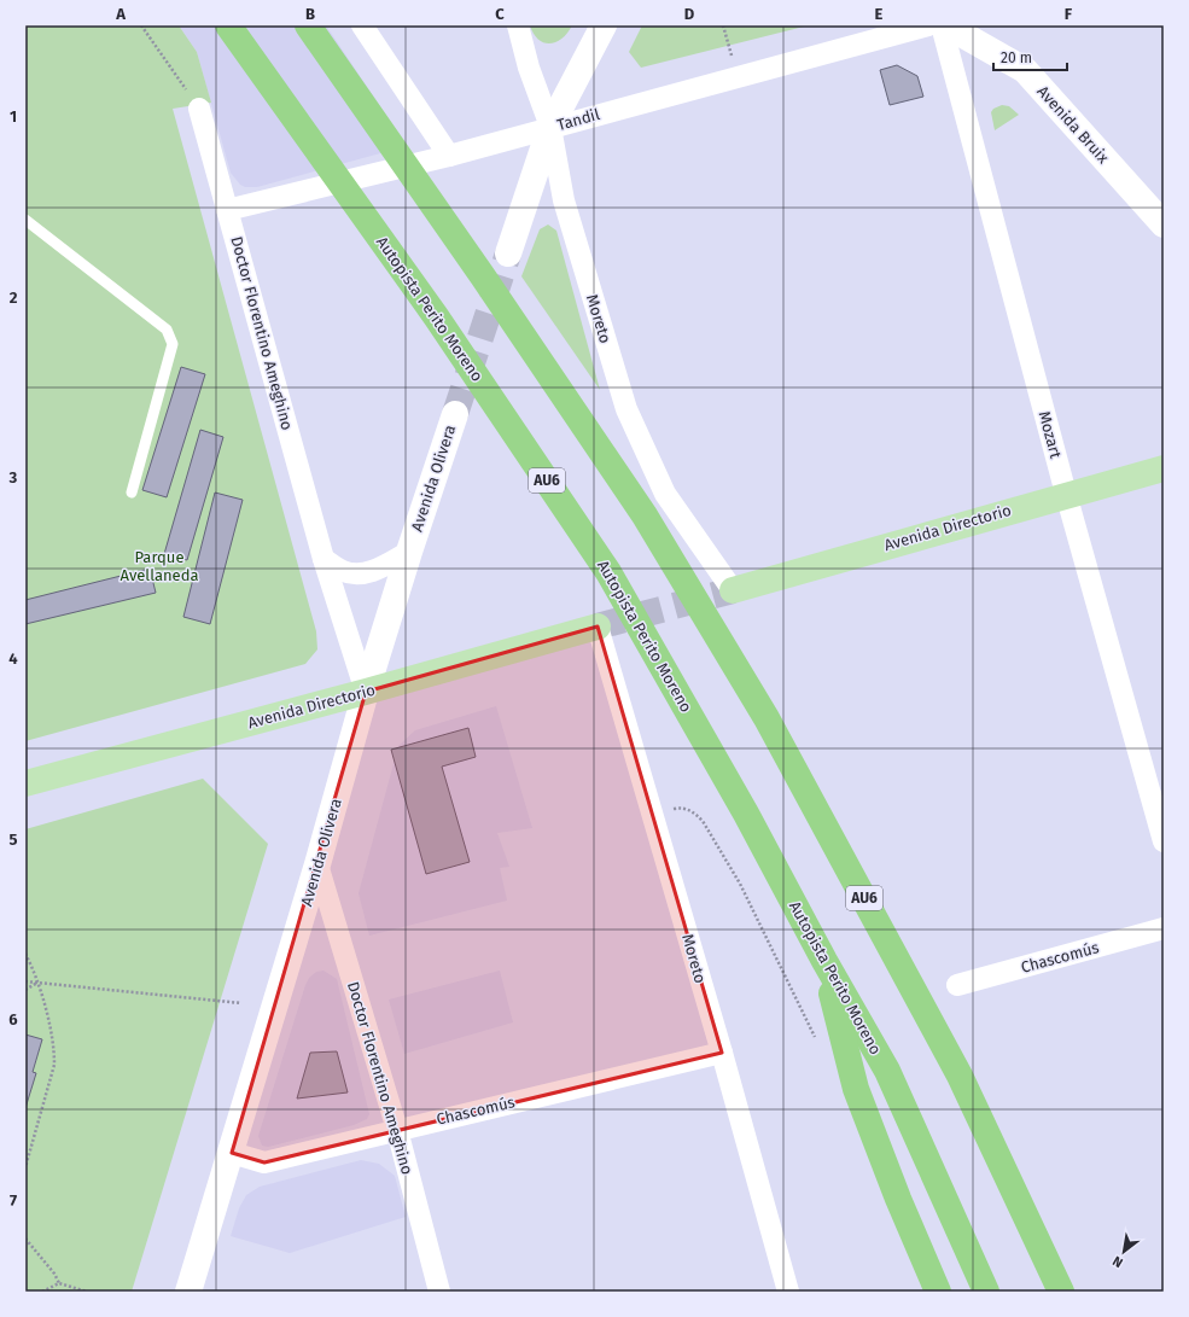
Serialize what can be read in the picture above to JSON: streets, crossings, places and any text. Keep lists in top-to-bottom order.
{
  "streets": {
    "highway": ["Autopista Perito Moreno", "AU6"],
    "main road": ["Avenida Bruix", "Avenida Olivera", "Avenida Directorio"],
    "street": [
      "Tandil",
      "Moreto",
      "Doctor Florentino Ameghino",
      "Mozart",
      "Chascomús"
    ]
  },
  "crossings": [
    ["Tandil", "Moreto"],
    ["Tandil", "Doctor Florentino Ameghino"],
    ["Moreto", "Avenida Directorio"],
    ["Moreto", "Chascomús"],
    ["Doctor Florentino Ameghino", "Avenida Olivera"],
    ["Doctor Florentino Ameghino", "Avenida Directorio"],
    ["Doctor Florentino Ameghino", "Chascomús"],
    ["Mozart", "Avenida Directorio"],
    ["Avenida Olivera", "Avenida Directorio"],
    ["Avenida Olivera", "Chascomús"]
  ],
  "parks": ["Parque Avellaneda"],
  "scale_bar": "20 m",
  "north": "bottom left",
  "grid": {
    "columns": [
      "A",
      "B",
      "C",
      "D",
      "E",
      "F"
    ],
    "rows": [
      "1",
      "2",
      "3",
      "4",
      "5",
      "6",
      "7"
    ]
  }
}
